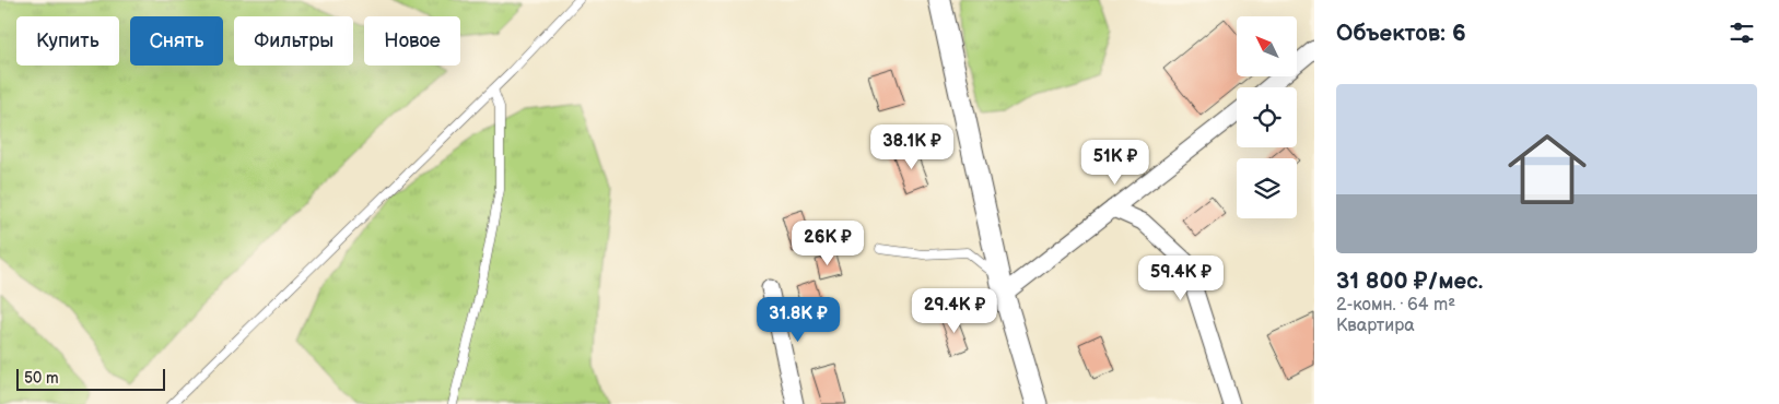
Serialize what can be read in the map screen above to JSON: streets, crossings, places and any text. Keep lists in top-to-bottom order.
{
  "scale_bar": "50 m",
  "north": "top left",
  "page": {
    "heading": "Объектов: 6",
    "chip": [
      "Купить",
      "Снять",
      "Фильтры",
      "Новое"
    ],
    "list": [
      {
        "name": "31 800 ₽/мес.",
        "note": "2-комн. · 64 m² · Квартира"
      }
    ],
    "price": [
      "38.1K ₽",
      "51K ₽",
      "26K ₽",
      "59.4K ₽",
      "29.4K ₽",
      "31.8K ₽"
    ],
    "scale": "50 m"
  }
}
